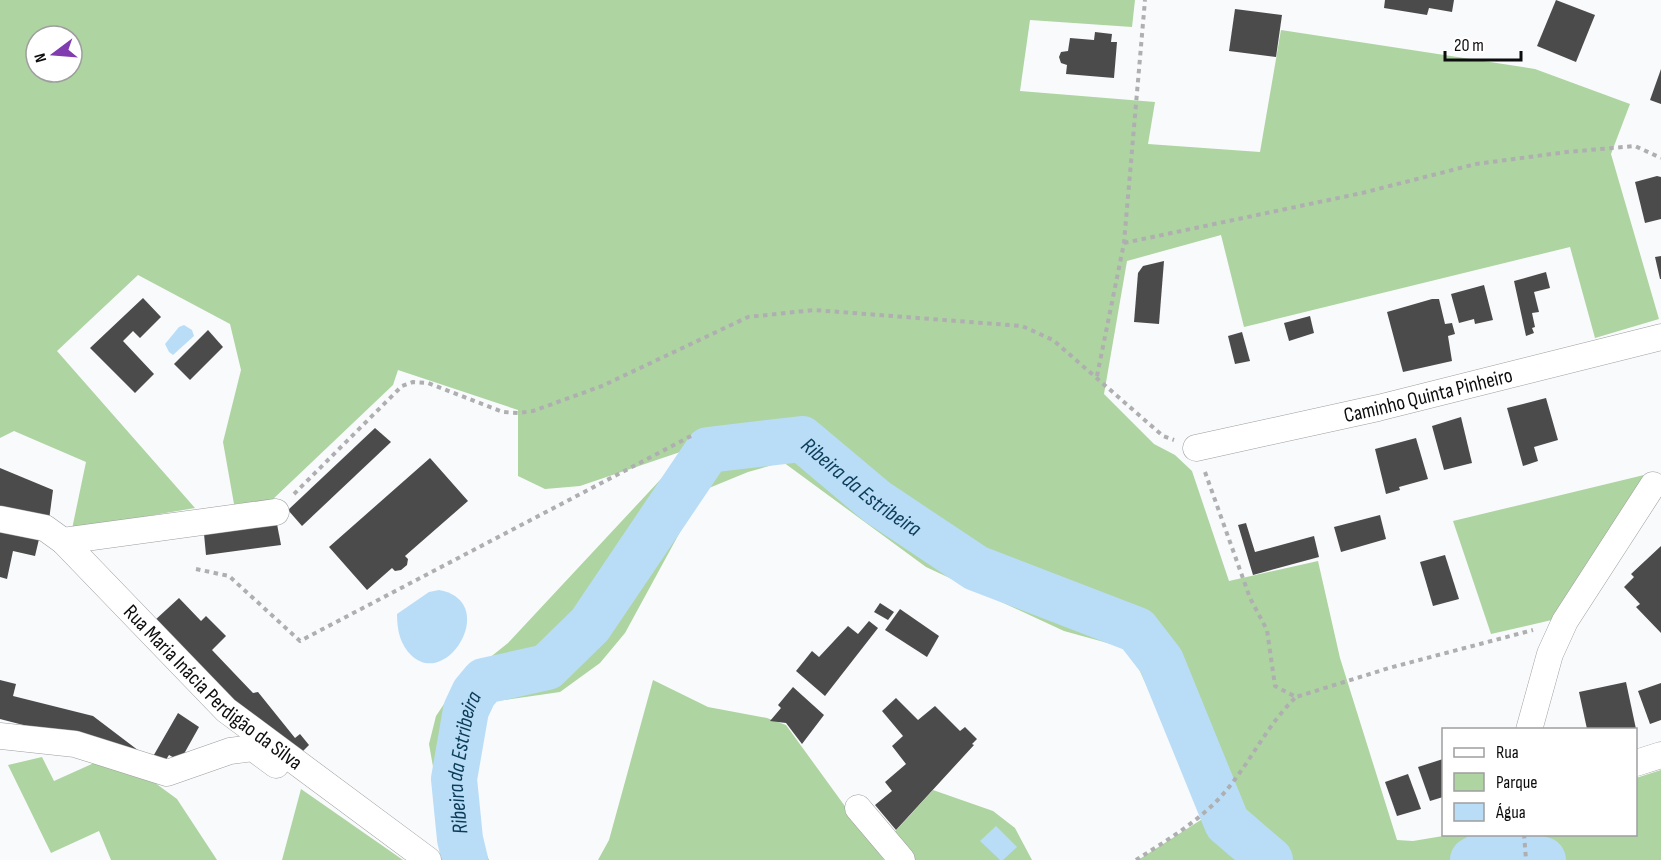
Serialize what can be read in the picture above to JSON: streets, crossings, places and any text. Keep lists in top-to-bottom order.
{
  "streets": {
    "street": ["Caminho Quinta Pinheiro", "Rua Maria Inácia Perdigão da Silva"]
  },
  "water": ["Ribeira da Estribeira"],
  "legend": ["Rua", "Parque", "Água"],
  "scale_bar": "20 m",
  "north": "left"
}
